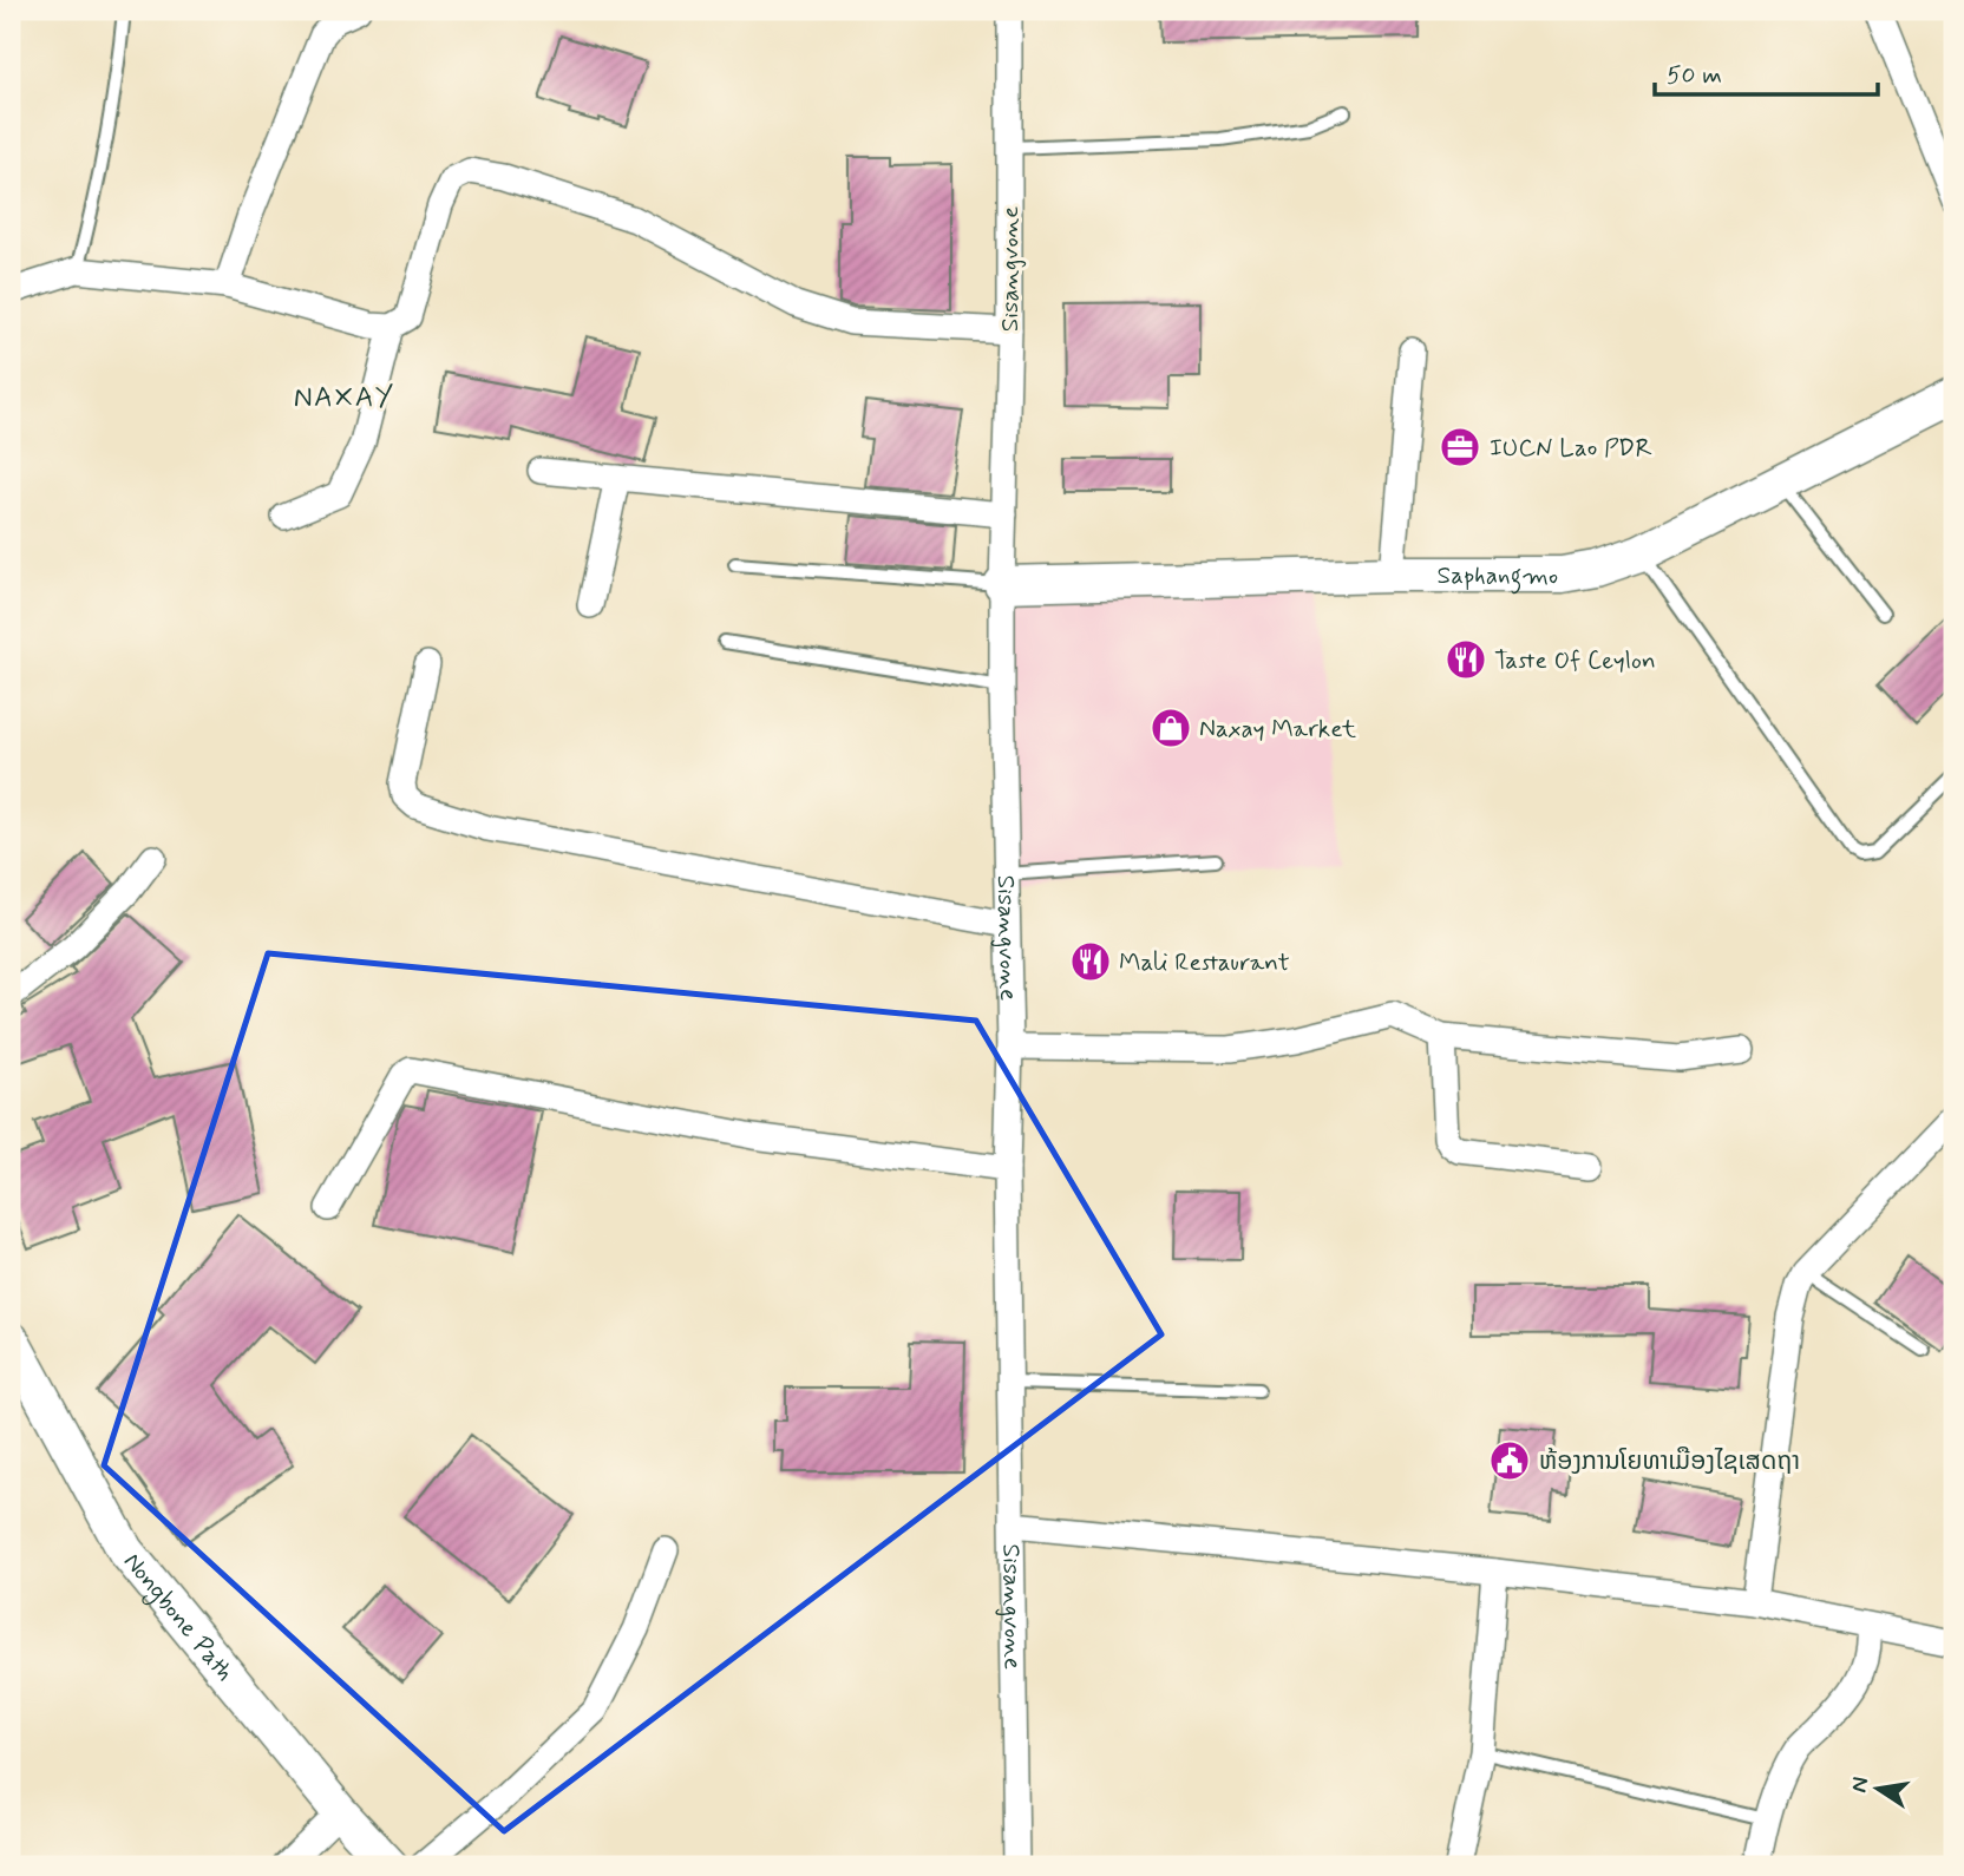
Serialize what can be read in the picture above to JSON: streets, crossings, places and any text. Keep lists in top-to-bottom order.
{
  "streets": {
    "street": ["Sisangvone", "Saphangmo", "Nongbone Path"]
  },
  "crossings": [
    ["Sisangvone", "Saphangmo"]
  ],
  "districts": ["NAXAY"],
  "places": {
    "office": ["IUCN Lao PDR"],
    "restaurant": ["Taste Of Ceylon", "Mali Restaurant"],
    "shop": ["Naxay Market"],
    "public building": ["ຫ້ອງການໂຍທາເມືອງໄຊເສດຖາ"]
  },
  "scale_bar": "50 m",
  "north": "left"
}
